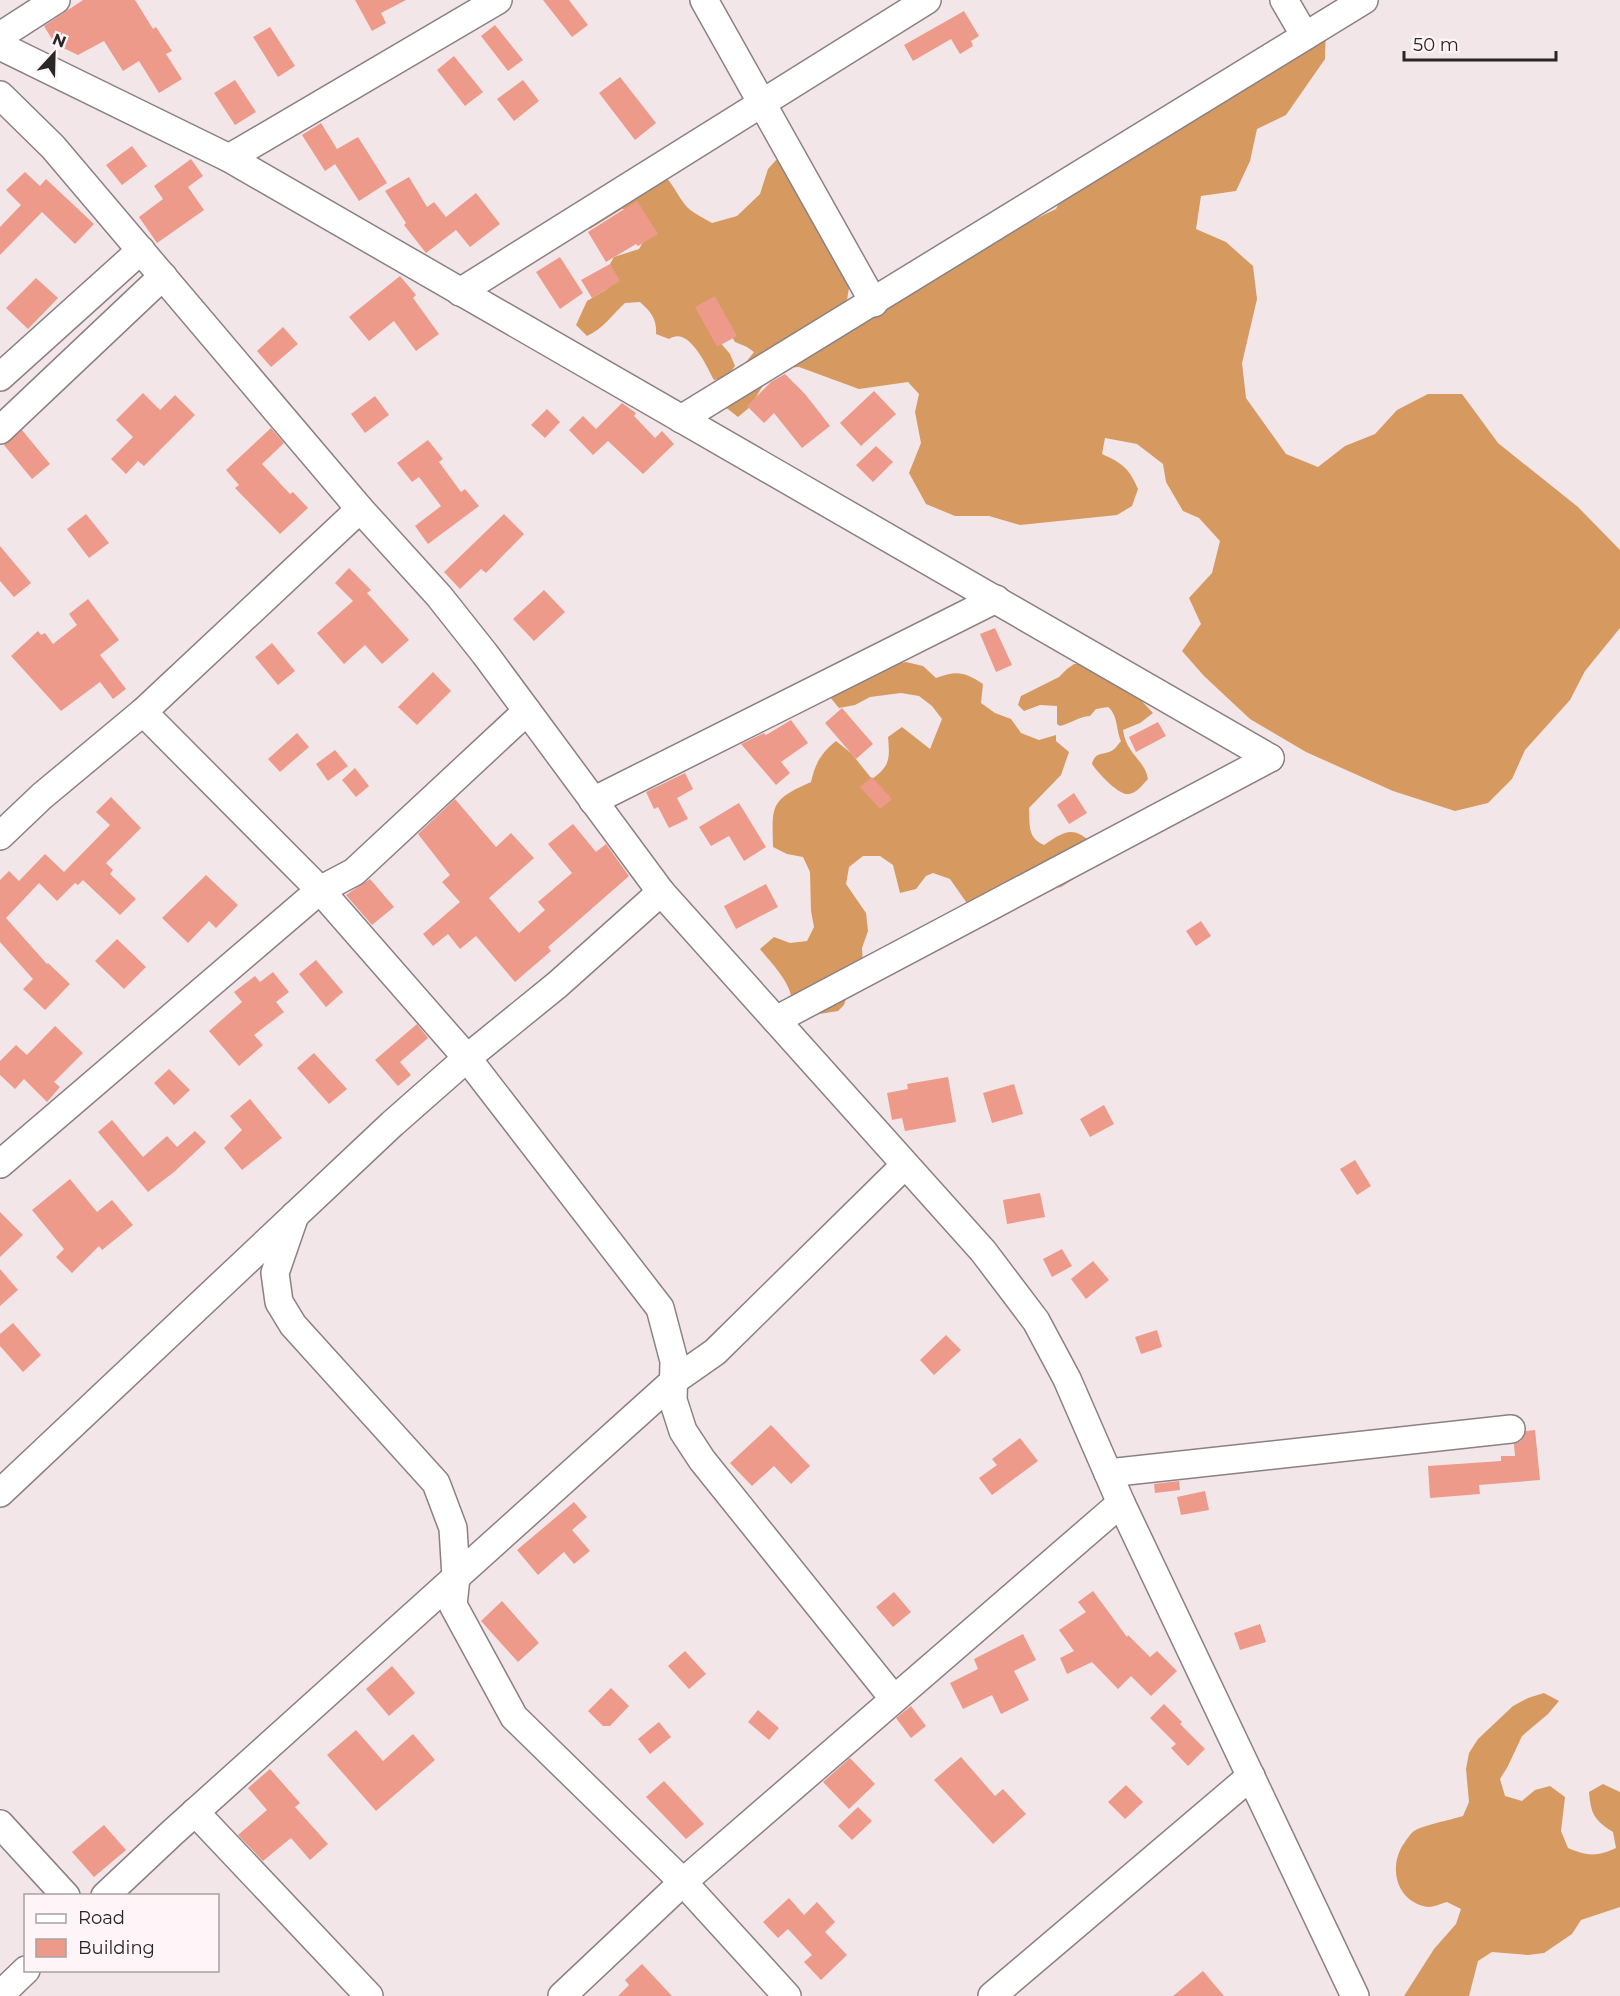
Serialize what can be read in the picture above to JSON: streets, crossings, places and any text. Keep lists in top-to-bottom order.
{
  "legend": ["Road", "Building"],
  "scale_bar": "50 m",
  "north": "top"
}
